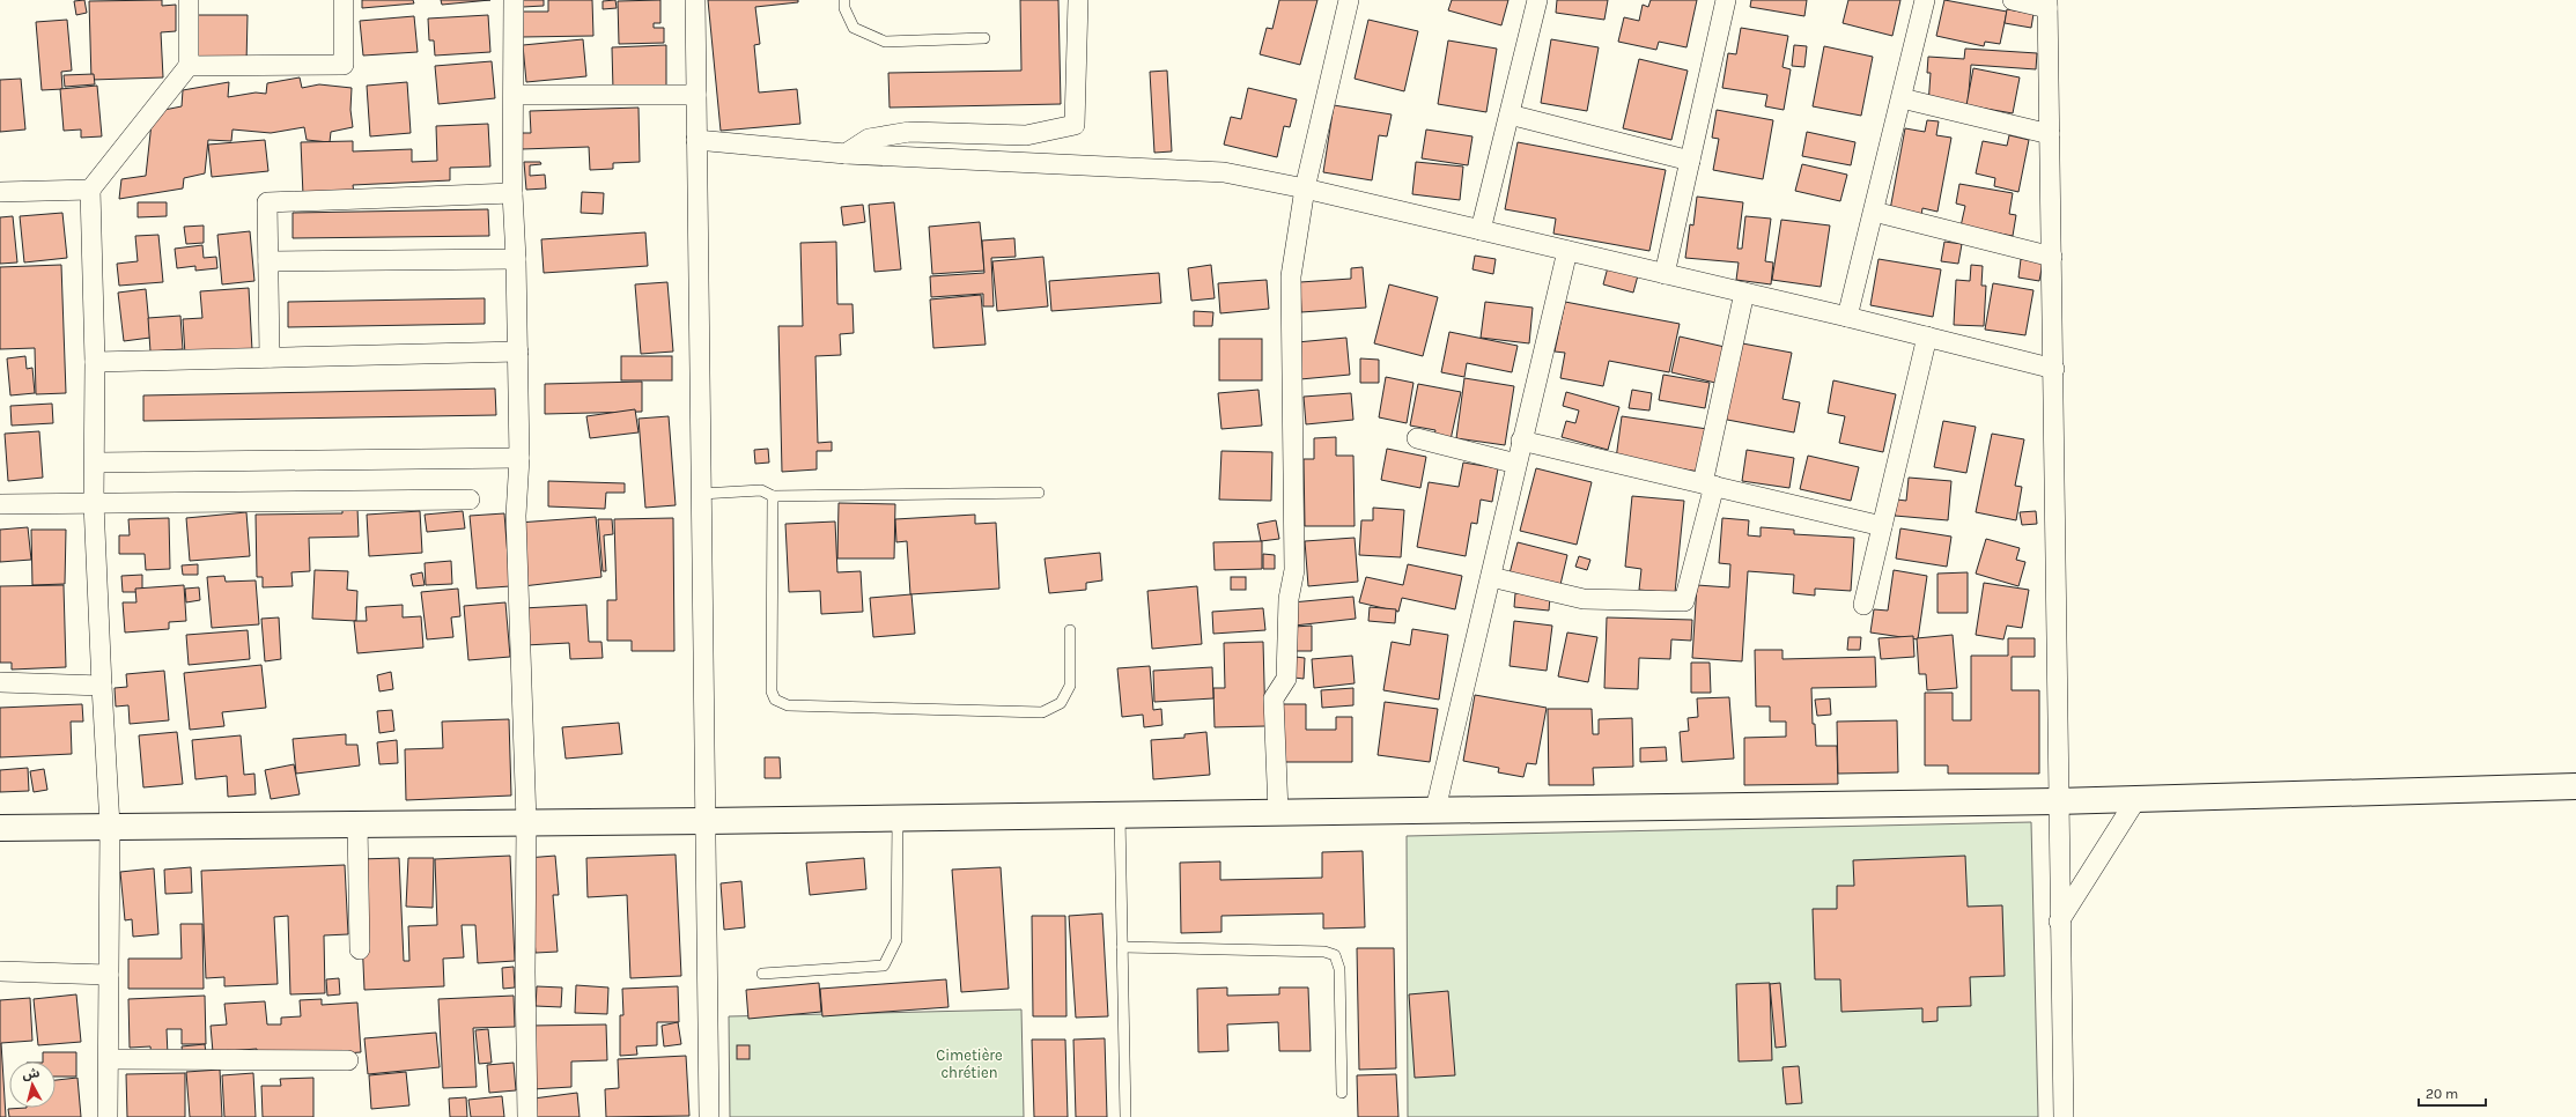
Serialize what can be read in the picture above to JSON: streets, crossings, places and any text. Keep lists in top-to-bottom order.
{
  "parks": ["Cimetière chrétien"],
  "scale_bar": "20 m",
  "north": "top"
}
